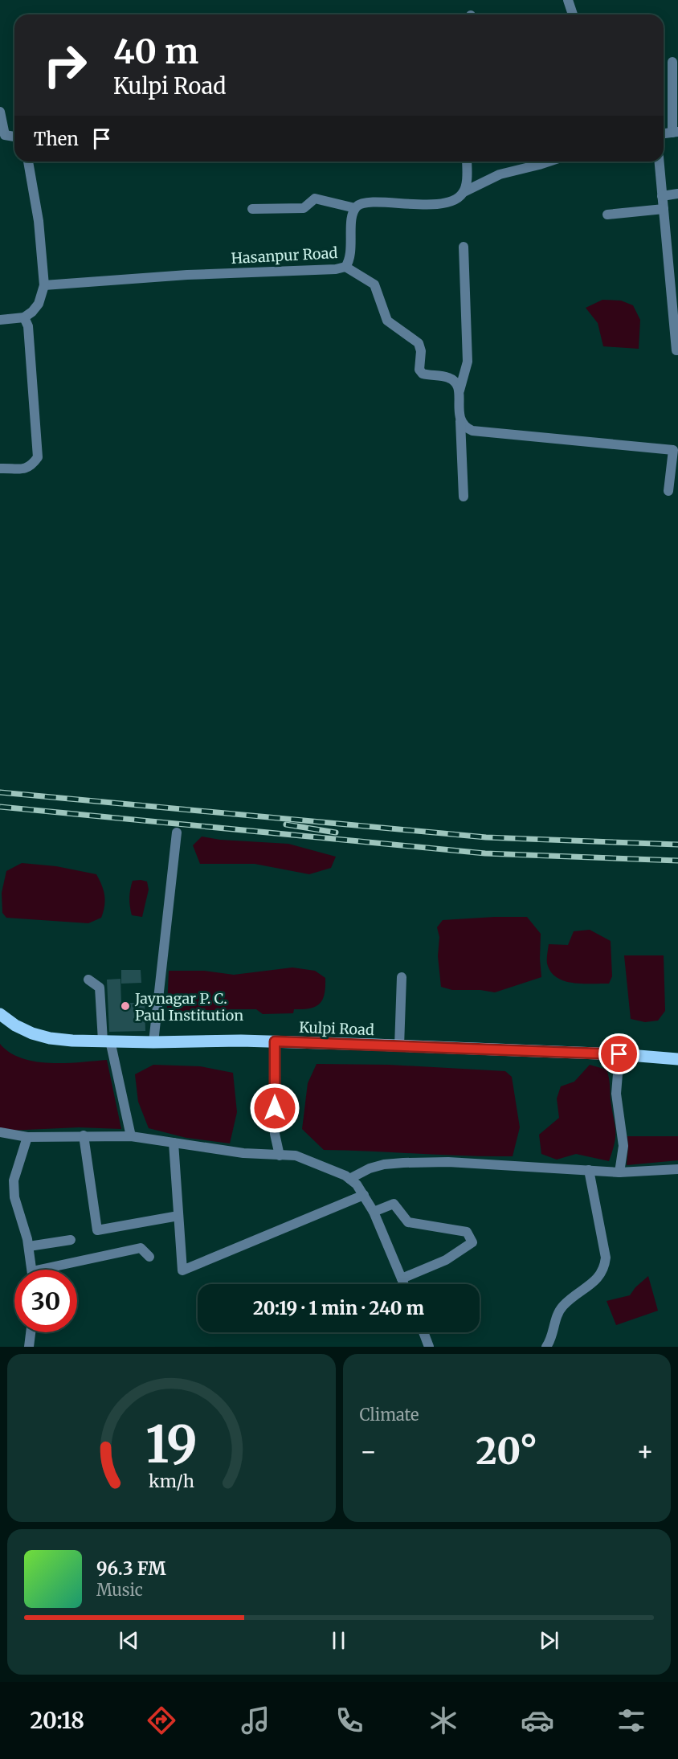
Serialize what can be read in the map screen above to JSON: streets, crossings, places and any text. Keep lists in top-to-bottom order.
{
  "streets": {
    "main road": ["Kulpi Road"],
    "street": ["Hasanpur Road"]
  },
  "places": ["Jaynagar P. C. Paul Institution"],
  "page": {
    "turn": ["40 m", "Kulpi Road"],
    "then": "Then",
    "limit": "30",
    "trip": "20:19 · 1 min · 240 m",
    "tile": "Climate",
    "heat": ["−", "20°", "+"],
    "song": ["96.3 FM", "Music"],
    "tabs": "20:18",
    "gauge": ["19", "km/h"]
  }
}
